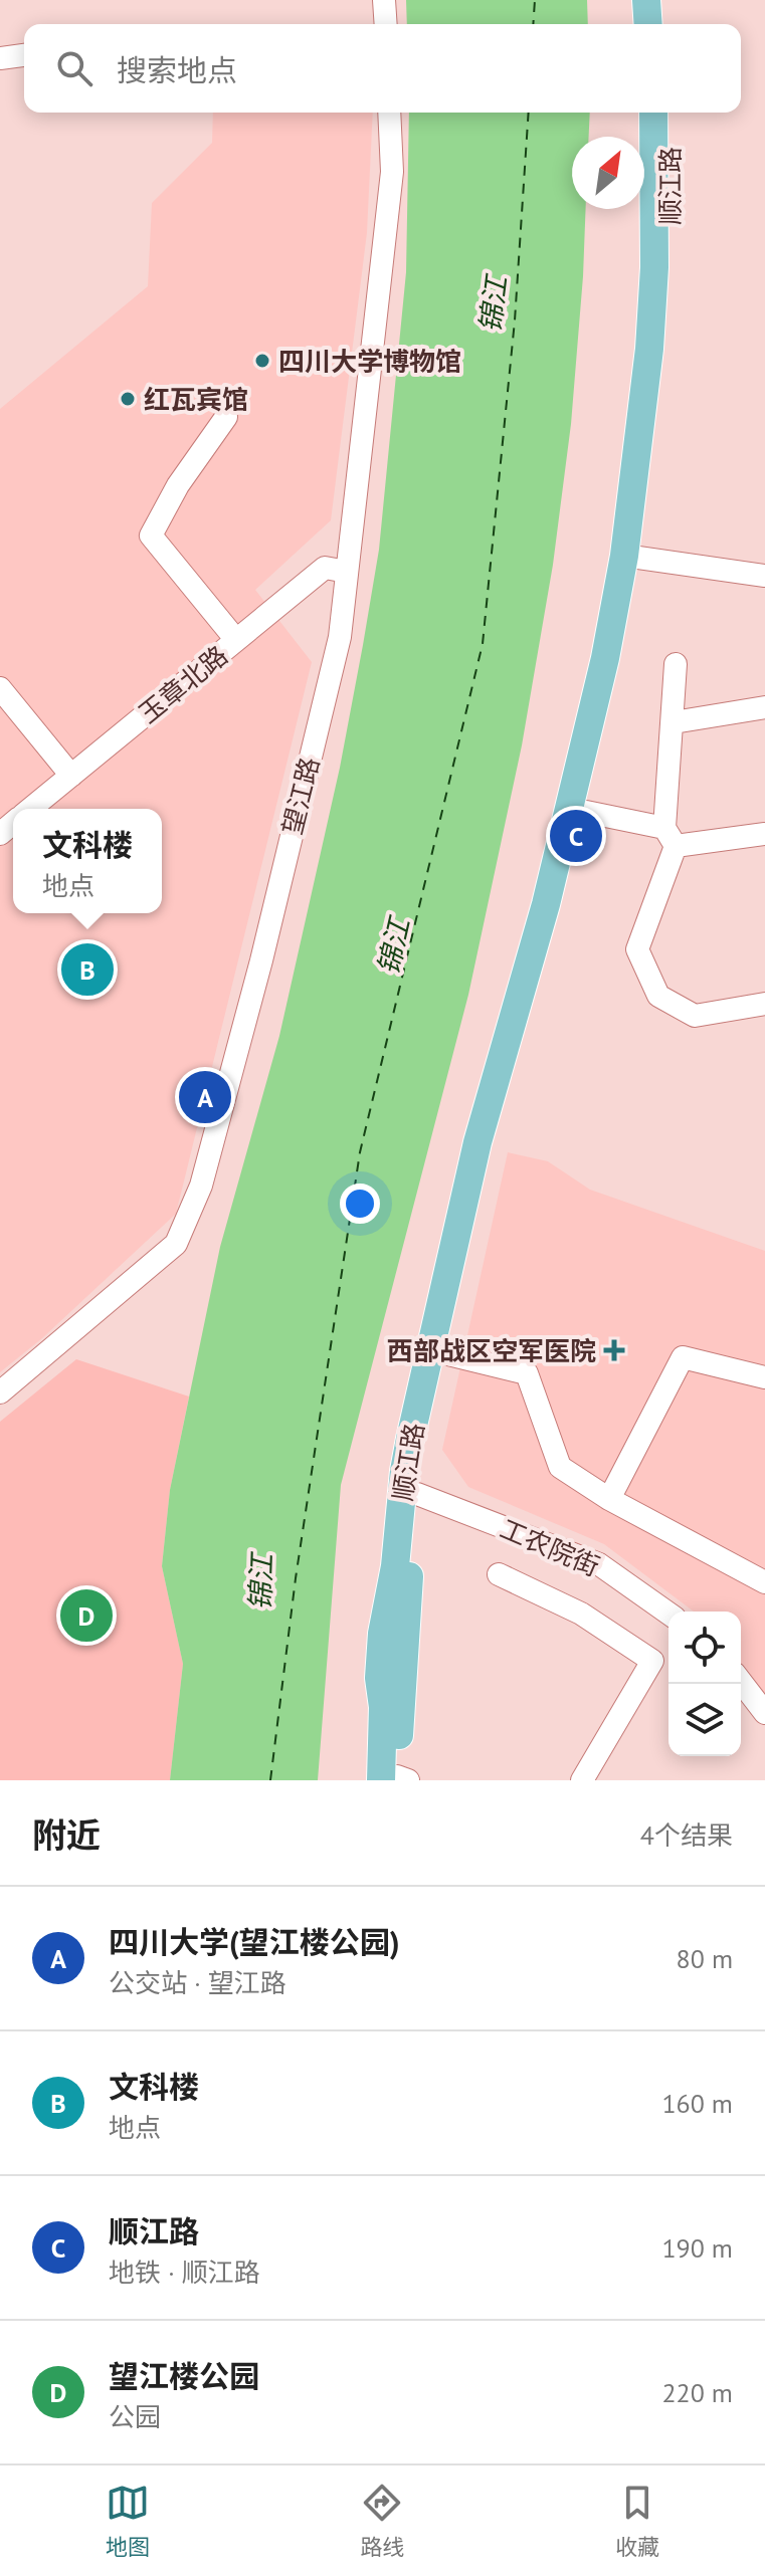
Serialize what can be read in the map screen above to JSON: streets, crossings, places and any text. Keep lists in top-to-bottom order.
{
  "streets": {
    "main road": ["顺江路"],
    "street": ["玉章北路", "望江路", "工农院街"]
  },
  "crossings": [
    ["顺江路", "工农院街"],
    ["玉章北路", "望江路"]
  ],
  "water": ["锦江"],
  "places": {
    "other": ["四川大学博物馆", "红瓦宾馆"],
    "health": ["西部战区空军医院"]
  },
  "north": "top right",
  "page": {
    "search": "搜索地点",
    "pins": [
      "C",
      "B",
      "A",
      "D"
    ],
    "popup": ["文科楼", "地点"],
    "heading": ["附近", "4个结果"],
    "list": [
      {
        "mark": "A",
        "name": "四川大学(望江楼公园)",
        "note": "公交站 · 望江路",
        "value": "80 m"
      },
      {
        "mark": "B",
        "name": "文科楼",
        "note": "地点",
        "value": "160 m"
      },
      {
        "mark": "C",
        "name": "顺江路",
        "note": "地铁 · 顺江路",
        "value": "190 m"
      },
      {
        "mark": "D",
        "name": "望江楼公园",
        "note": "公园",
        "value": "220 m"
      }
    ],
    "nav": ["地图", "路线", "收藏"]
  }
}
